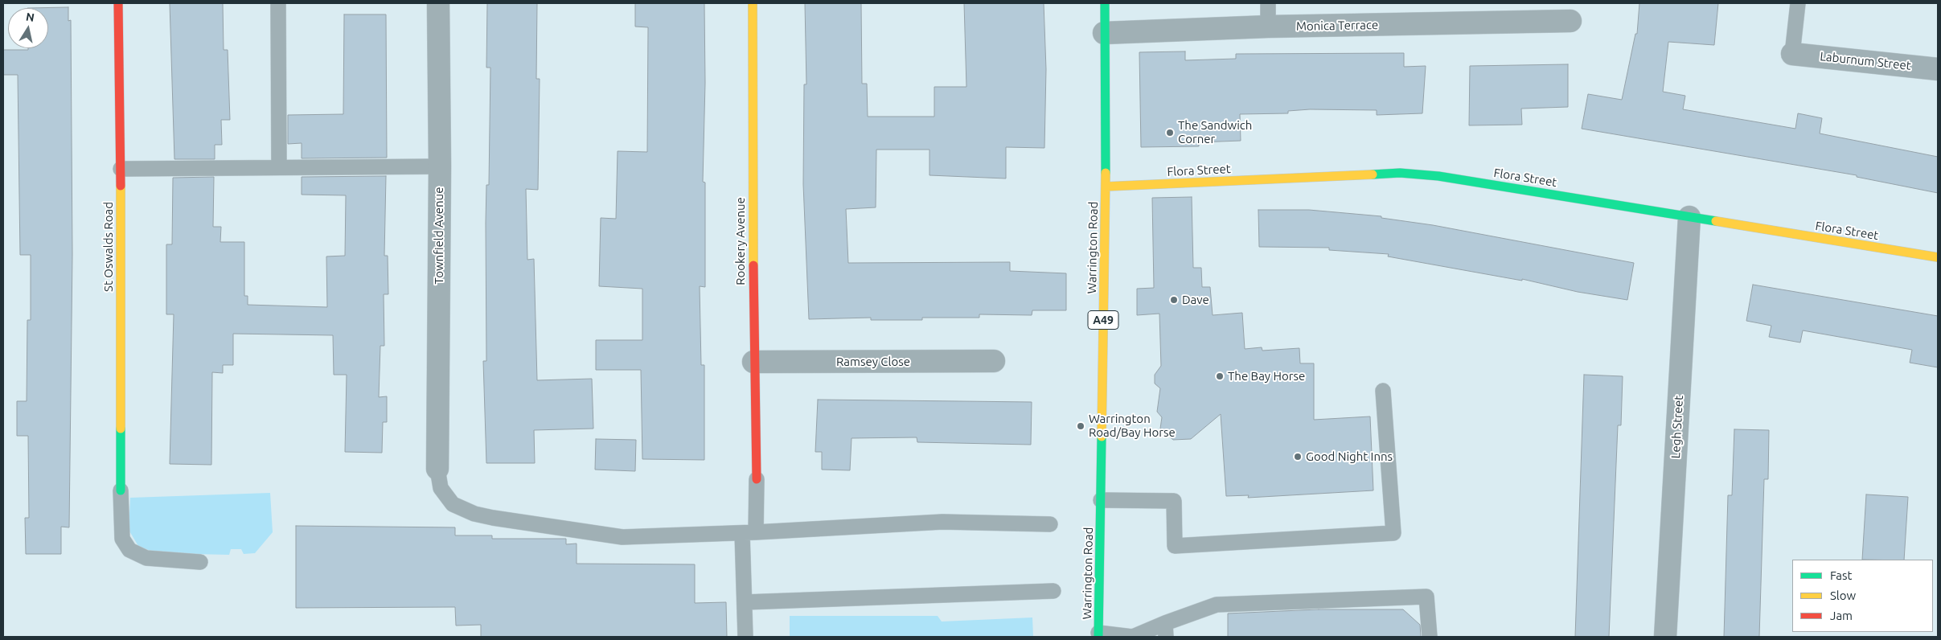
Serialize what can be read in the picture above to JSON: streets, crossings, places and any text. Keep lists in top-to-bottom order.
{
  "streets": {
    "street": [
      "Monica Terrace",
      "Laburnum Street",
      "Flora Street",
      "Townfield Avenue",
      "Rookery Avenue",
      "St Oswalds Road",
      "Warrington Road",
      "A49",
      "Ramsey Close",
      "Legh Street"
    ]
  },
  "crossings": [
    ["Monica Terrace", "Warrington Road"],
    ["Flora Street", "Warrington Road"],
    ["Flora Street", "Legh Street"],
    ["Rookery Avenue", "Ramsey Close"]
  ],
  "places": [
    "The Sandwich Corner",
    "Dave",
    "The Bay Horse",
    "Warrington Road/Bay Horse",
    "Good Night Inns"
  ],
  "legend": ["Fast", "Slow", "Jam"],
  "north": "top"
}
